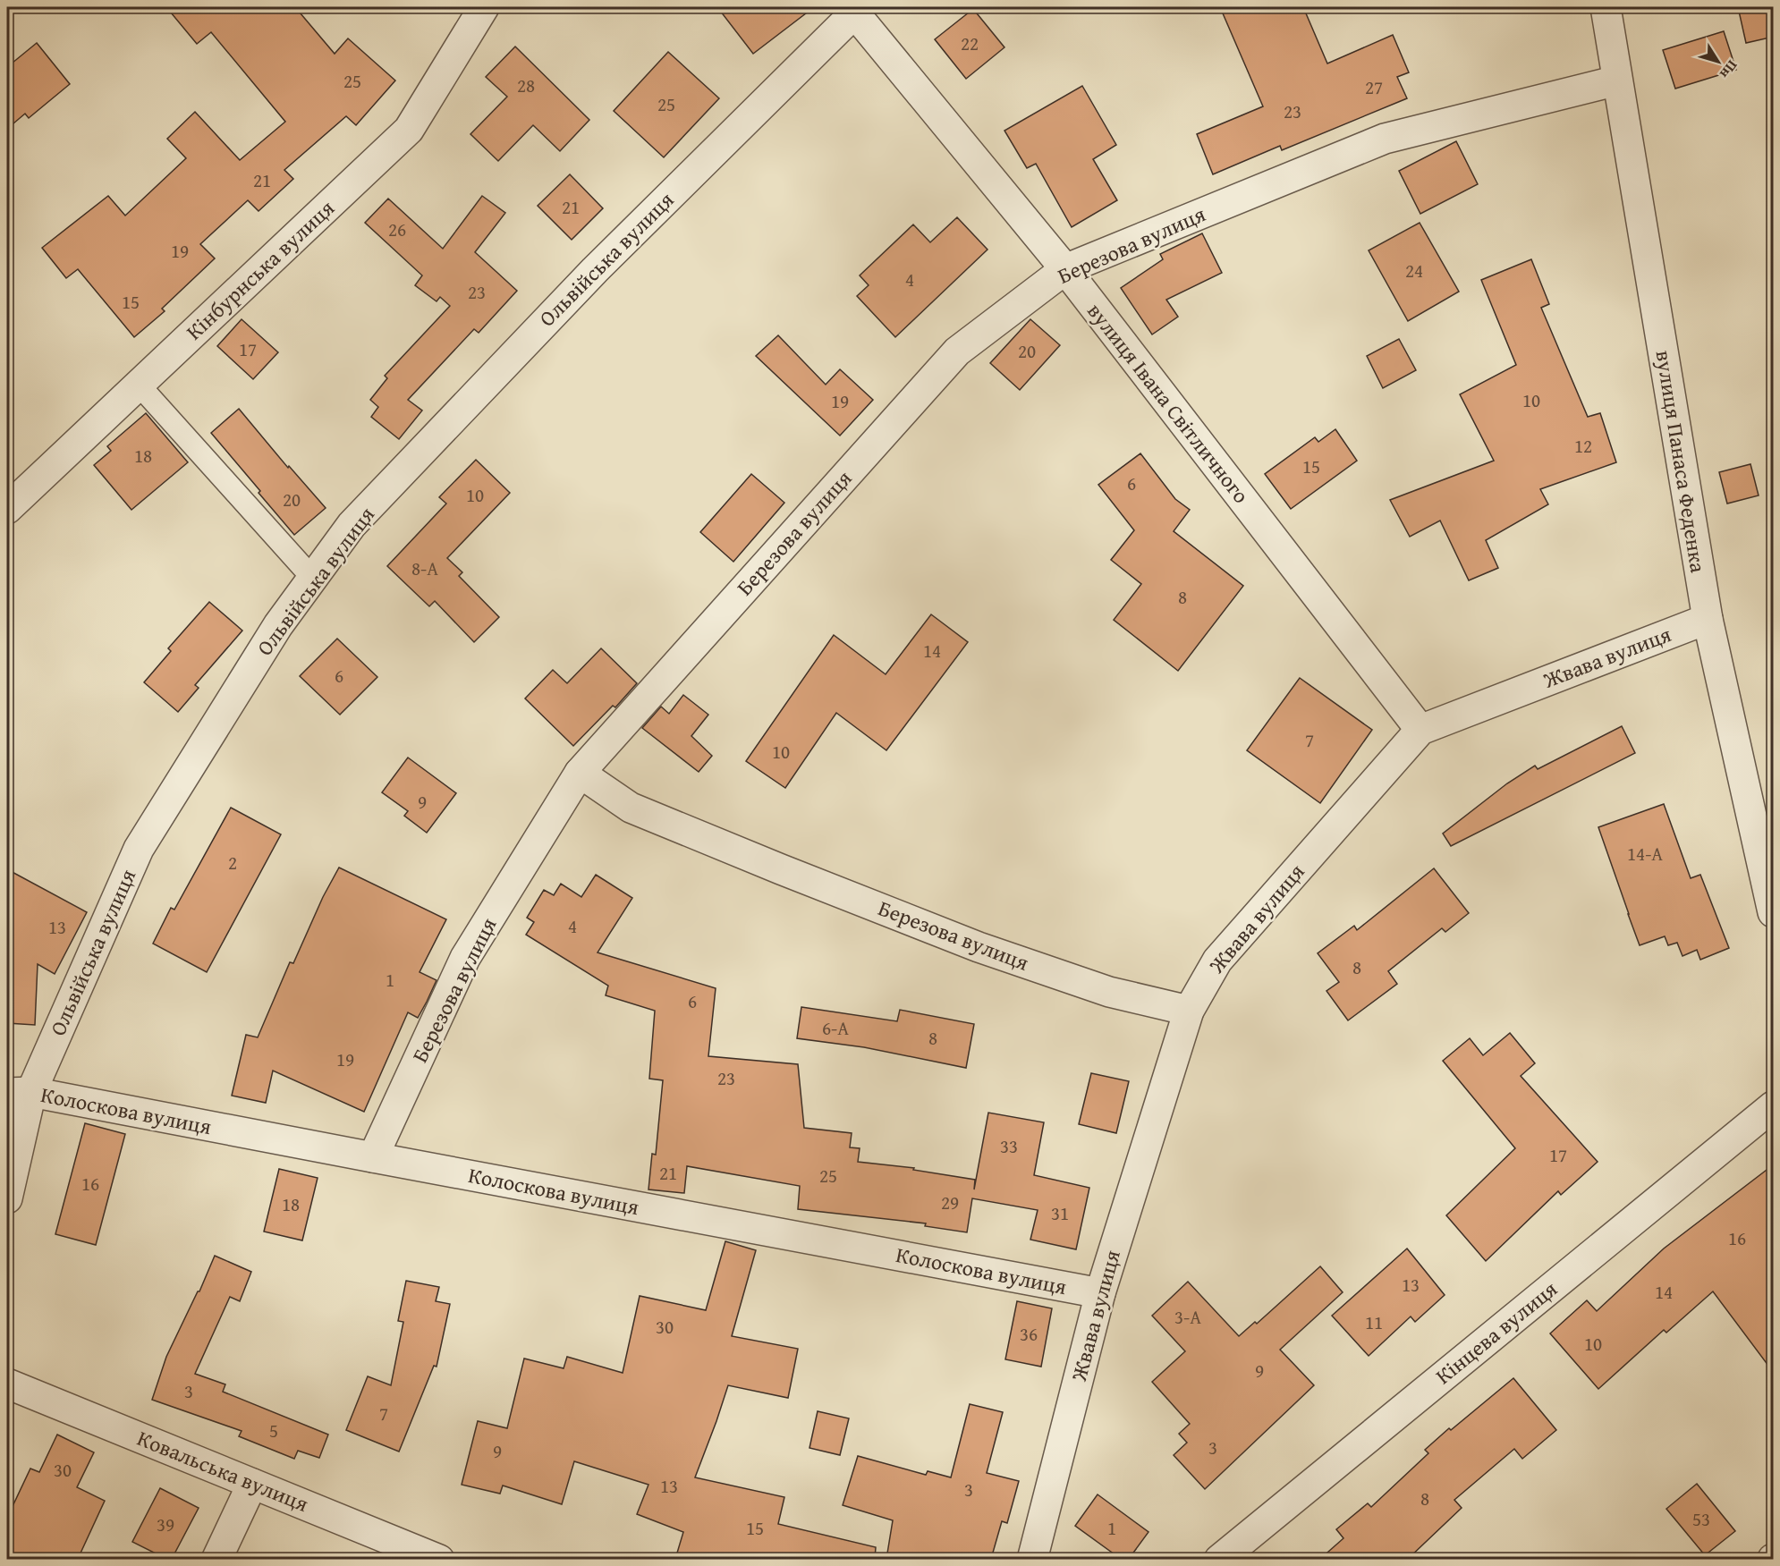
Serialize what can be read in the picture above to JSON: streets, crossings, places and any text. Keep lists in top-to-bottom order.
{
  "streets": {
    "street": [
      "Березова вулиця",
      "Ольвійська вулиця",
      "Кінбурнська вулиця",
      "вулиця Івана Світличного",
      "вулиця Панаса Феденка",
      "Жвава вулиця",
      "Колоскова вулиця",
      "Кінцева вулиця",
      "Ковальська вулиця"
    ]
  },
  "crossings": [
    ["Березова вулиця", "вулиця Івана Світличного"],
    ["Березова вулиця", "вулиця Панаса Феденка"],
    ["Березова вулиця", "Жвава вулиця"],
    ["Березова вулиця", "Колоскова вулиця"],
    ["Ольвійська вулиця", "вулиця Івана Світличного"],
    ["Ольвійська вулиця", "Колоскова вулиця"],
    ["вулиця Івана Світличного", "Жвава вулиця"],
    ["вулиця Панаса Феденка", "Жвава вулиця"],
    ["Жвава вулиця", "Колоскова вулиця"]
  ],
  "house_numbers": [
    "22",
    "25",
    "28",
    "27",
    "25",
    "23",
    "21",
    "21",
    "26",
    "19",
    "24",
    "4",
    "23",
    "15",
    "17",
    "20",
    "10",
    "19",
    "12",
    "18",
    "15",
    "6",
    "10",
    "20",
    "8-А",
    "8",
    "14",
    "6",
    "7",
    "10",
    "9",
    "14-А",
    "2",
    "4",
    "13",
    "8",
    "1",
    "6",
    "6-А",
    "8",
    "19",
    "23",
    "33",
    "17",
    "21",
    "25",
    "16",
    "29",
    "18",
    "31",
    "16",
    "13",
    "14",
    "3-А",
    "11",
    "30",
    "36",
    "10",
    "9",
    "3",
    "7",
    "5",
    "3",
    "9",
    "30",
    "13",
    "3",
    "8",
    "53",
    "39",
    "15",
    "1"
  ],
  "north": "bottom right"
}
